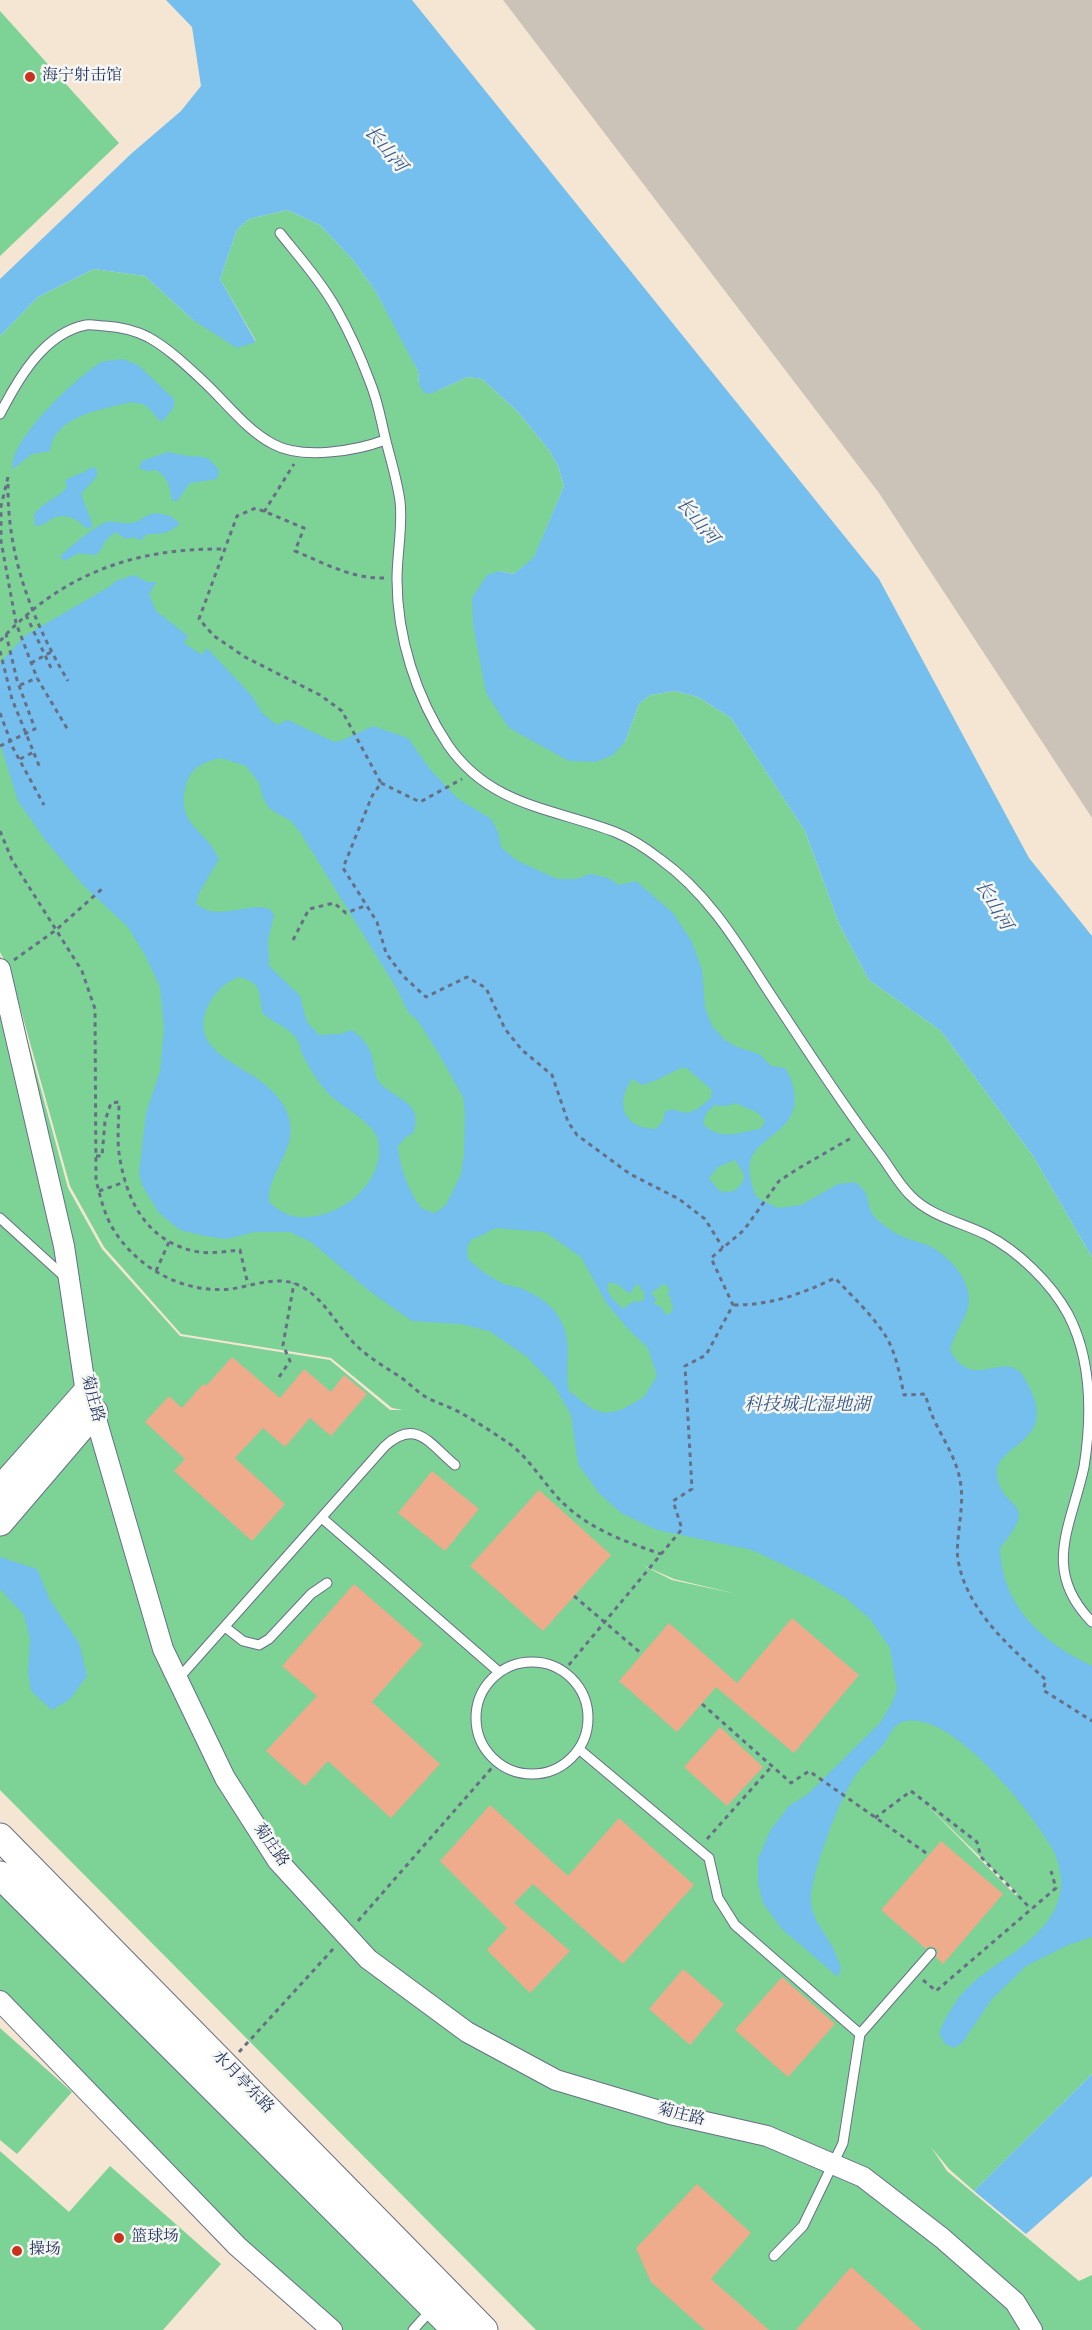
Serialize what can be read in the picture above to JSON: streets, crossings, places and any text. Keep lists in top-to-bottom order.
{
  "streets": {
    "main road": ["水月亭东路"],
    "street": ["菊庄路"]
  },
  "water": ["长山河", "科技城北湿地湖"],
  "places": ["海宁射击馆", "篮球场", "操场"]
}
